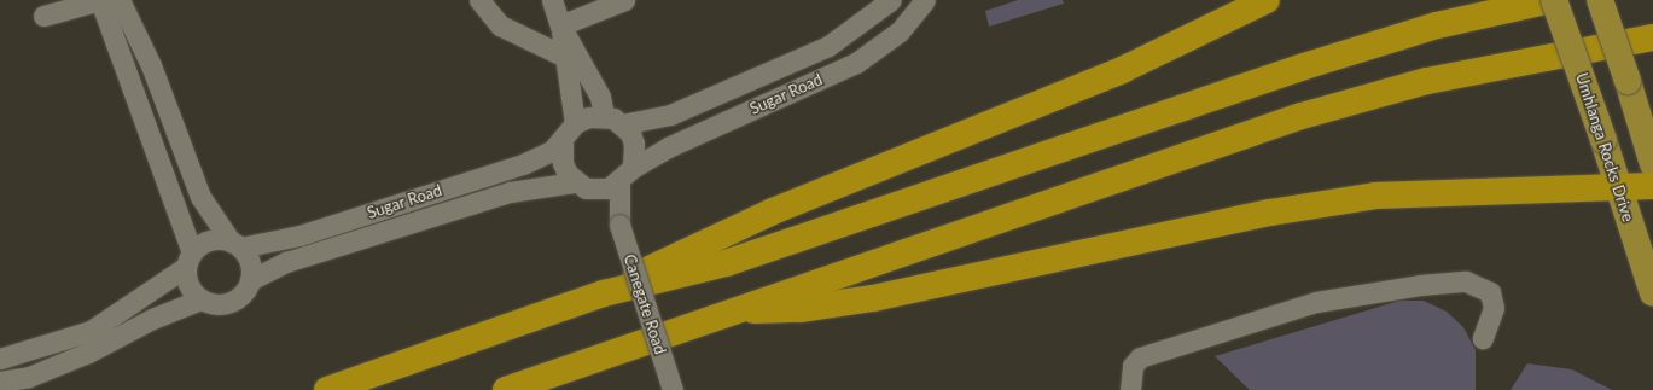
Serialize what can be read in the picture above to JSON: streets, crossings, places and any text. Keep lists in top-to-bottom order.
{
  "streets": {
    "main road": ["Umhlanga Rocks Drive"],
    "street": ["Sugar Road", "Canegate Road"]
  },
  "crossings": [
    ["Sugar Road", "Canegate Road"]
  ]
}
